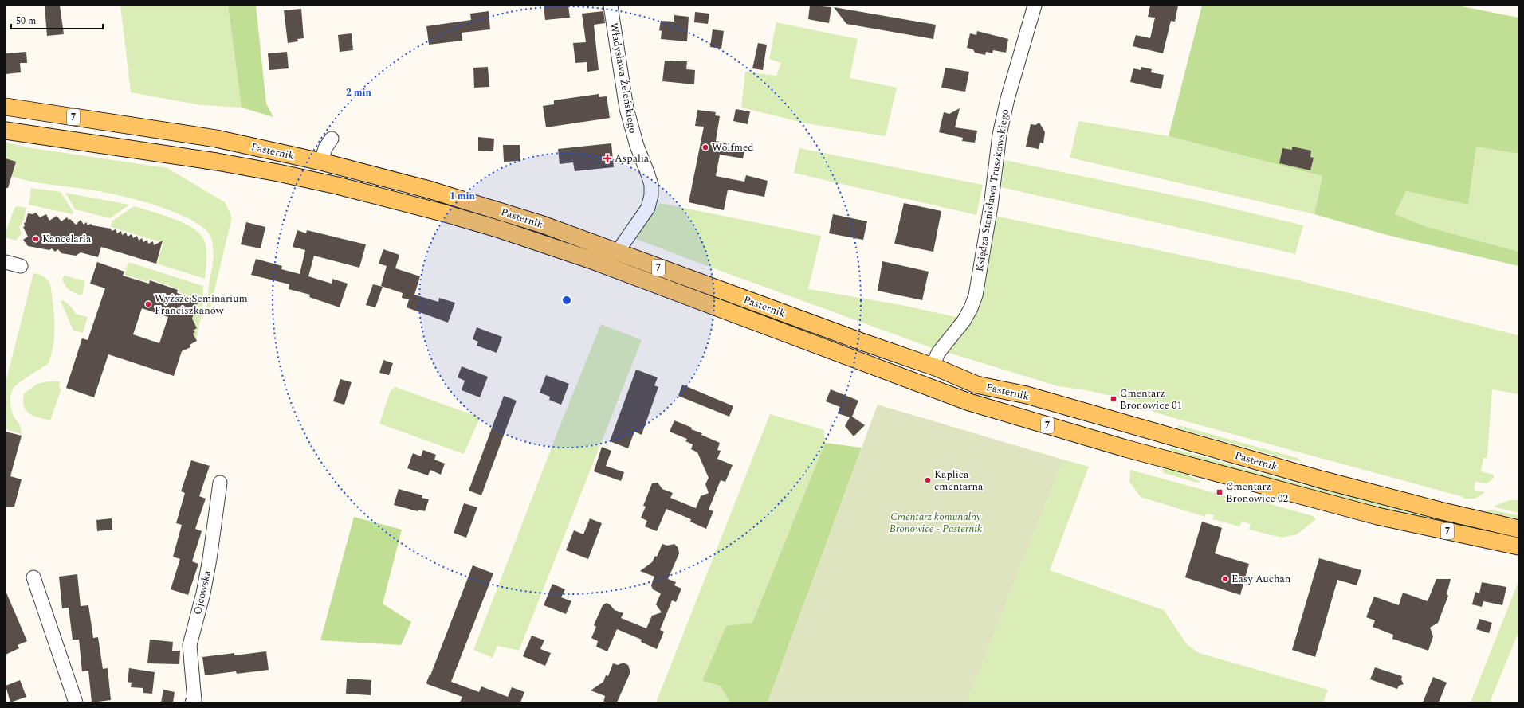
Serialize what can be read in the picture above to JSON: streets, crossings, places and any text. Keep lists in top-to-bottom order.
{
  "streets": {
    "main road": ["7", "Pasternik"],
    "street": ["Władysława Żeleńskiego", "Księdza Stanisława Truszkowskiego", "Ojcowska"]
  },
  "crossings": [
    ["Władysława Żeleńskiego", "Pasternik"],
    ["Pasternik", "Księdza Stanisława Truszkowskiego"]
  ],
  "parks": ["Cmentarz komunalny Bronowice - Pasternik"],
  "places": {
    "other": [
      "Wolfmed",
      "Kancelaria",
      "Wyższe Seminarium Franciszkanów",
      "Kaplica cmentarna",
      "Easy Auchan"
    ],
    "health": ["Aspalia"],
    "transit": ["Cmentarz Bronowice 01", "Cmentarz Bronowice 02"]
  },
  "scale_bar": "50 m",
  "rings": ["2 min", "1 min"]
}
